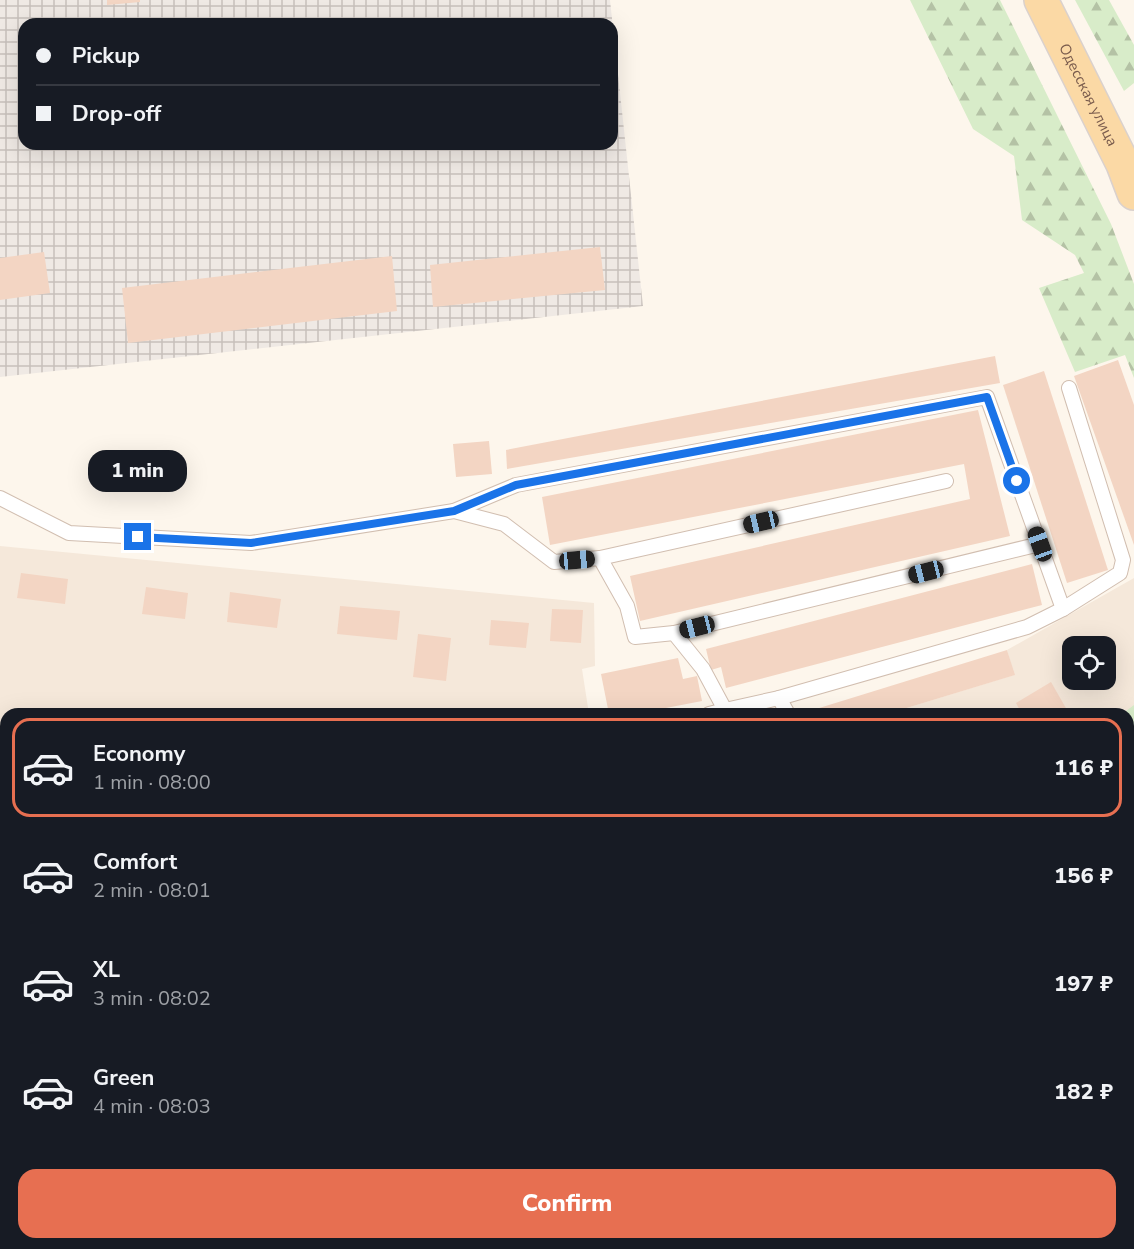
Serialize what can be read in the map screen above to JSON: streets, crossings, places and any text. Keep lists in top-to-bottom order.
{
  "streets": {
    "main road": ["Одесская улица"]
  },
  "page": {
    "banner": ["Pickup", "Drop-off"],
    "bubble": "1 min",
    "list": [
      {
        "name": "Economy",
        "note": "1 min · 08:00",
        "value": "116 ₽"
      },
      {
        "name": "Comfort",
        "note": "2 min · 08:01",
        "value": "156 ₽"
      },
      {
        "name": "XL",
        "note": "3 min · 08:02",
        "value": "197 ₽"
      },
      {
        "name": "Green",
        "note": "4 min · 08:03",
        "value": "182 ₽"
      }
    ],
    "buttons": "Confirm"
  }
}
